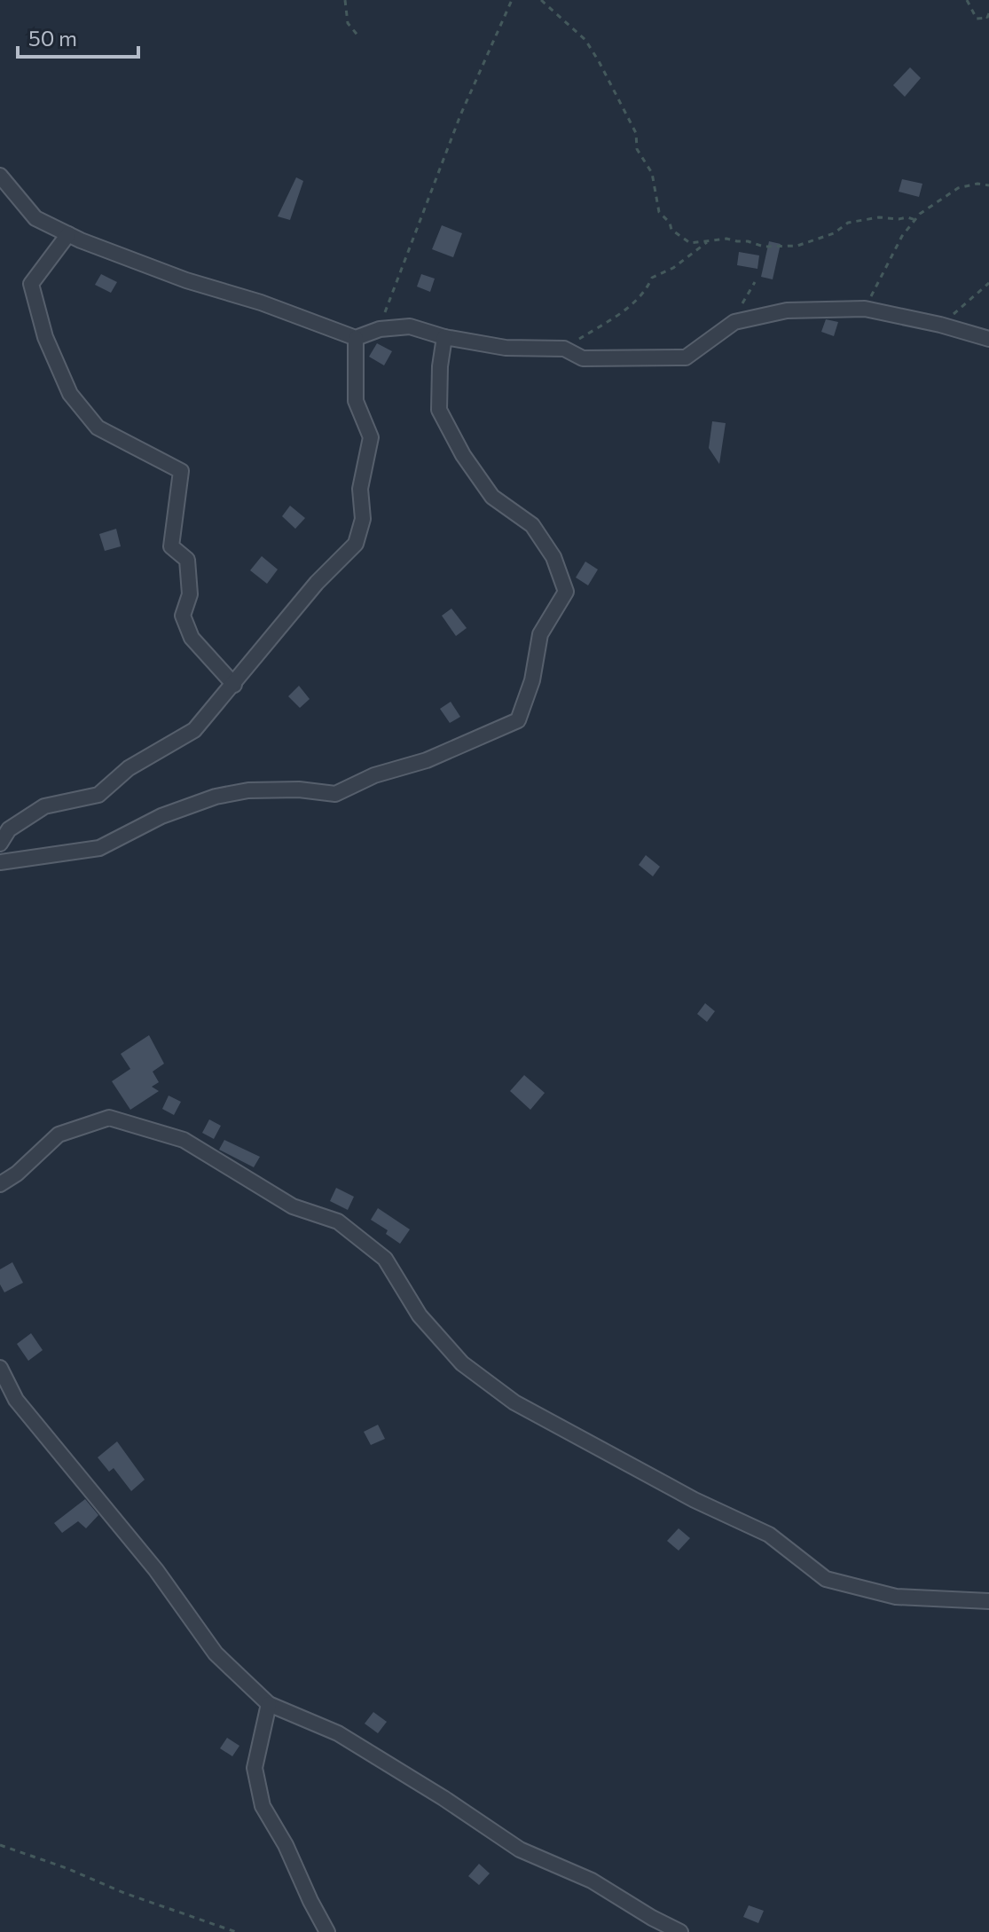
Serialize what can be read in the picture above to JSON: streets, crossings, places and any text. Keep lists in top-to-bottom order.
{
  "scale_bar": "50 m"
}
